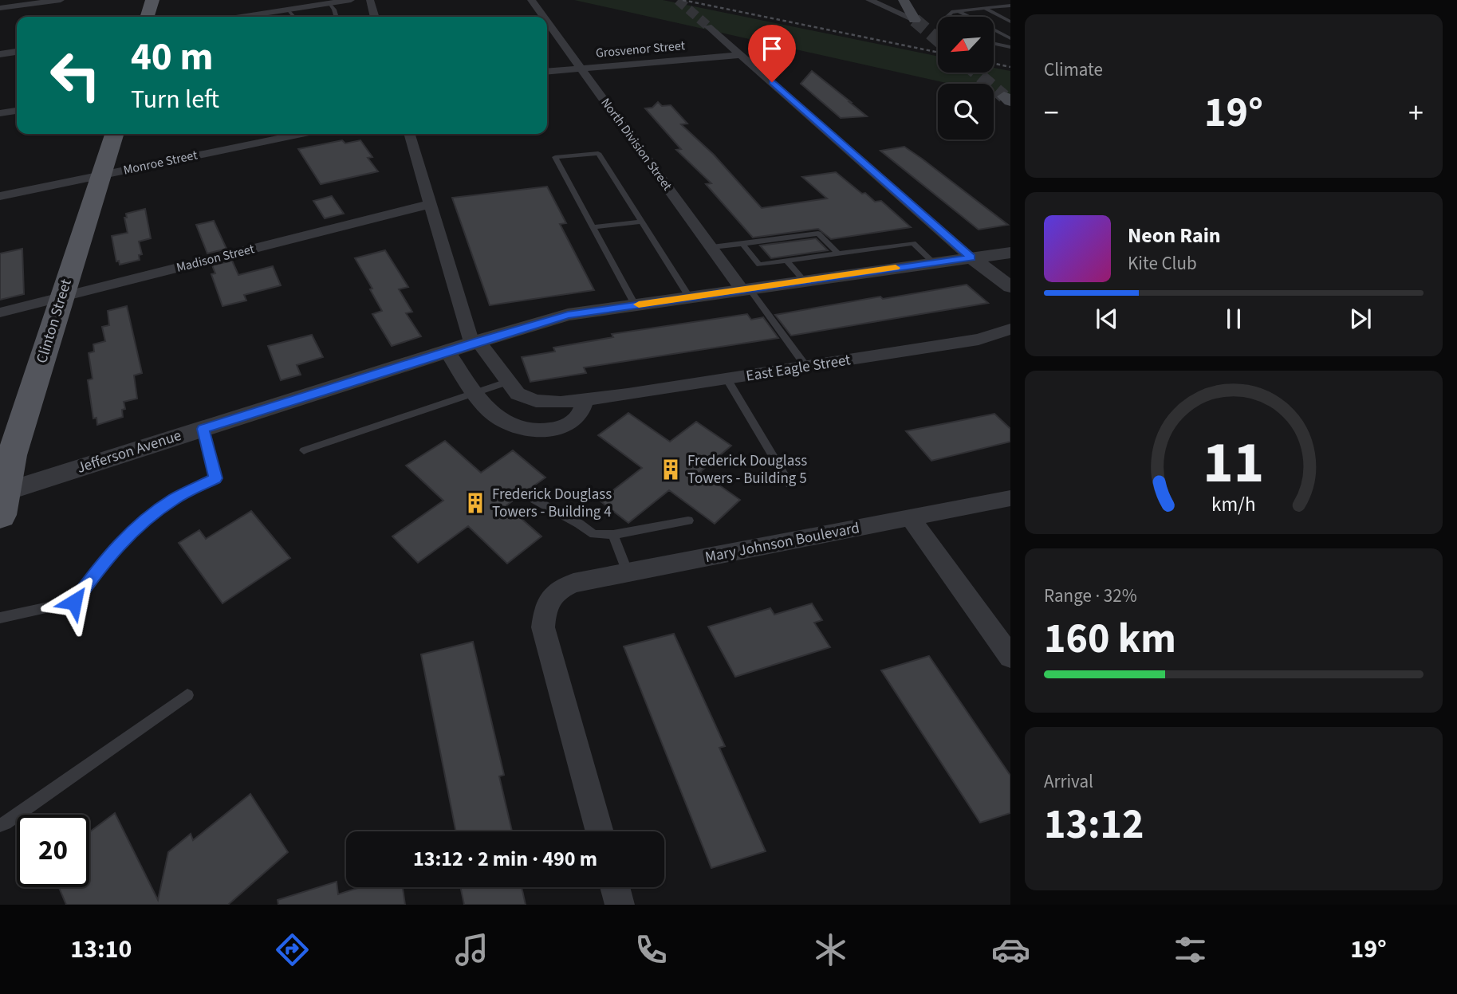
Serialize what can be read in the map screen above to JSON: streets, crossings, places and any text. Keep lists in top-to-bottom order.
{
  "streets": {
    "main road": ["Clinton Street"],
    "street": [
      "Grosvenor Street",
      "North Division Street",
      "Monroe Street",
      "Madison Street",
      "East Eagle Street",
      "Jefferson Avenue",
      "Mary Johnson Boulevard"
    ]
  },
  "crossings": [
    ["Grosvenor Street", "North Division Street"],
    ["North Division Street", "Jefferson Avenue"],
    ["Monroe Street", "Clinton Street"],
    ["Madison Street", "Clinton Street"],
    ["Madison Street", "East Eagle Street"],
    ["Clinton Street", "Jefferson Avenue"],
    ["East Eagle Street", "Jefferson Avenue"]
  ],
  "places": {
    "building": ["Frederick Douglass Towers - Building 5", "Frederick Douglass Towers - Building 4"]
  },
  "north": "bottom left",
  "page": {
    "tile": [
      "Climate",
      ["Range · 32%", "160 km"],
      ["Arrival", "13:12"]
    ],
    "turn": ["40 m", "Turn left"],
    "heat": ["−", "19°", "+"],
    "song": ["Neon Rain", "Kite Club"],
    "limit": "20",
    "trip": "13:12 · 2 min · 490 m",
    "tabs": ["13:10", "19°"],
    "gauge": ["11", "km/h"]
  }
}
